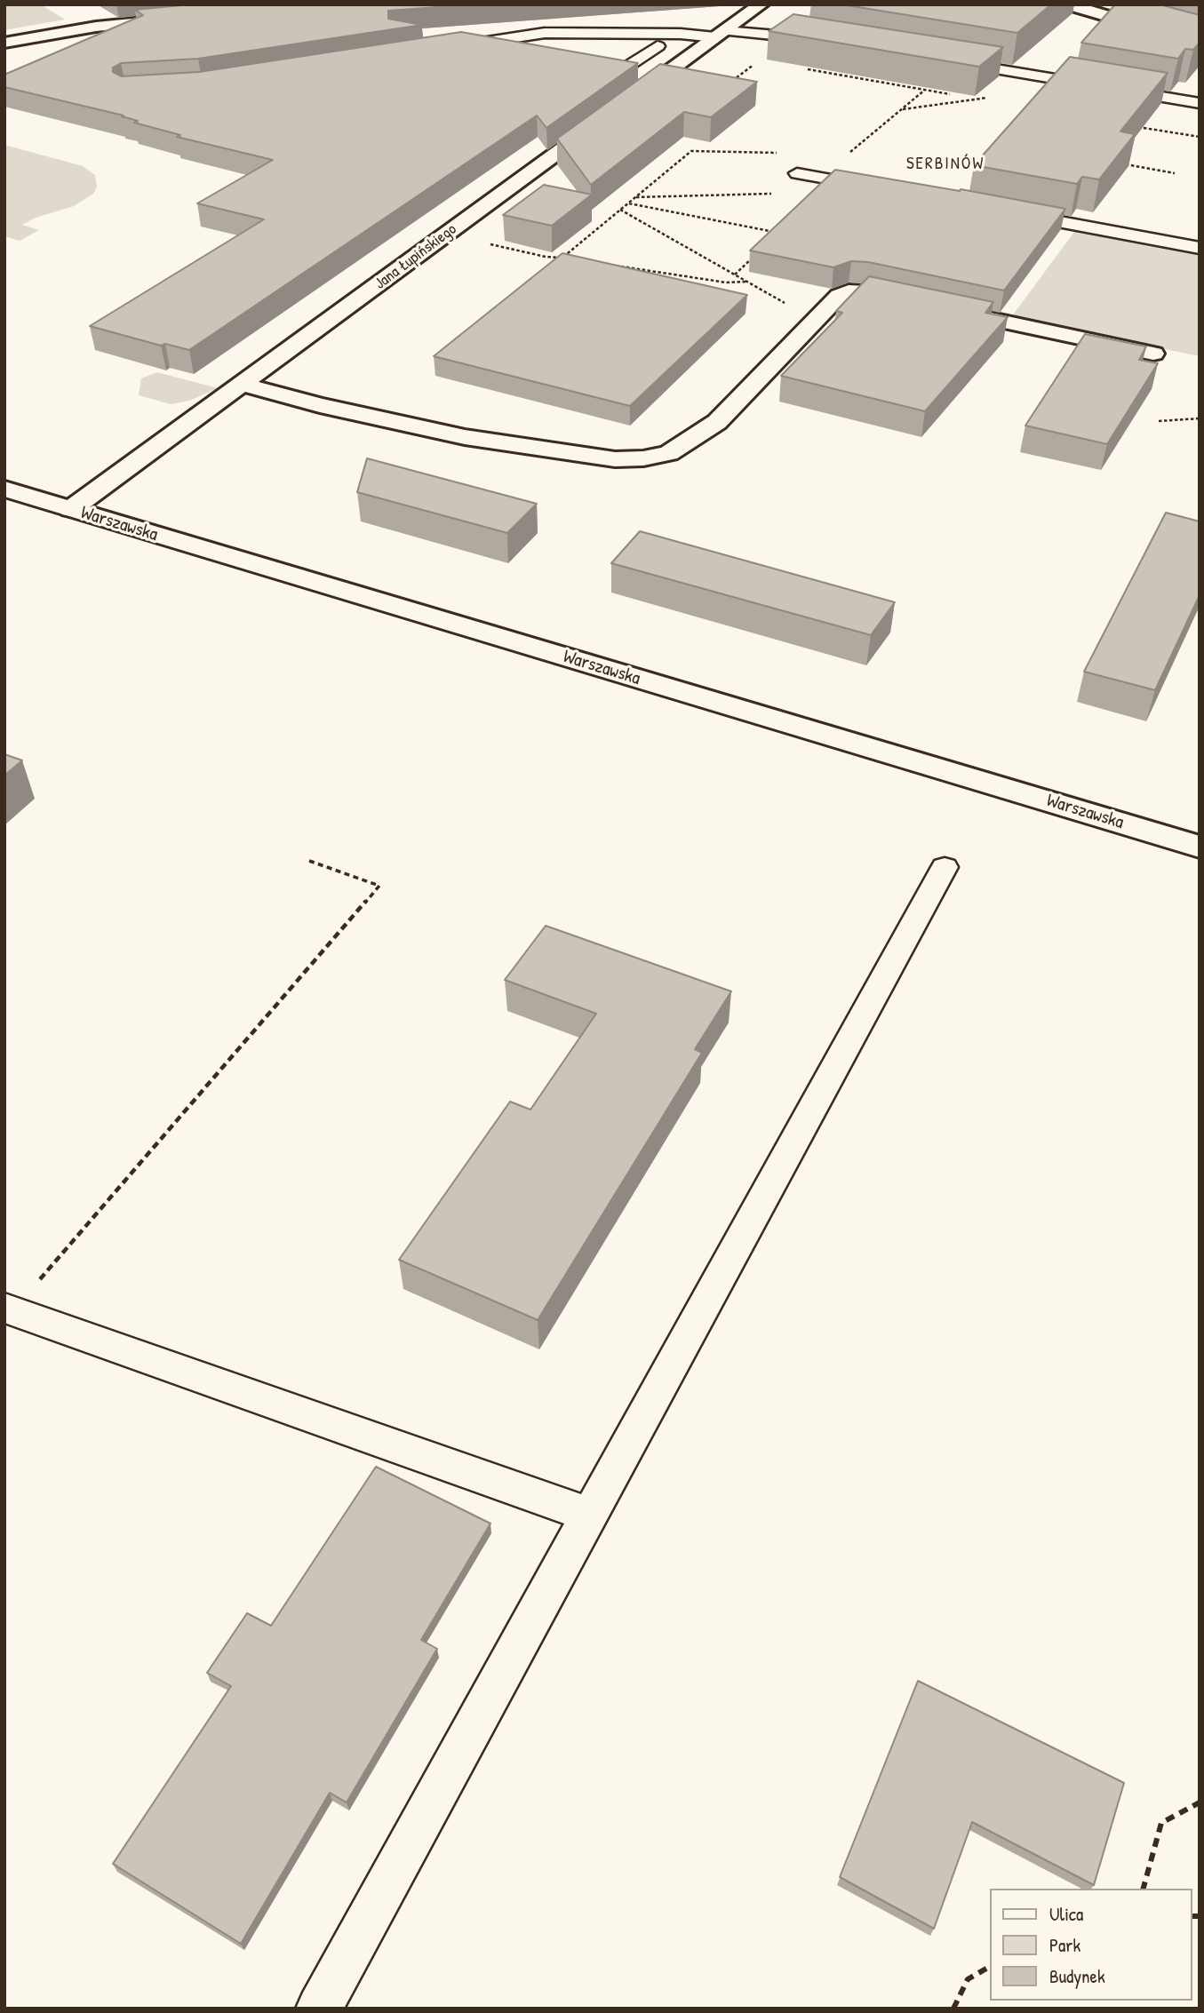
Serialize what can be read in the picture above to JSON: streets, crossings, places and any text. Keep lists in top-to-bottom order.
{
  "streets": {
    "street": ["Jana Łupińskiego", "Warszawska"]
  },
  "crossings": [
    ["Jana Łupińskiego", "Warszawska"]
  ],
  "districts": ["SERBINÓW"],
  "legend": ["Ulica", "Park", "Budynek"]
}
